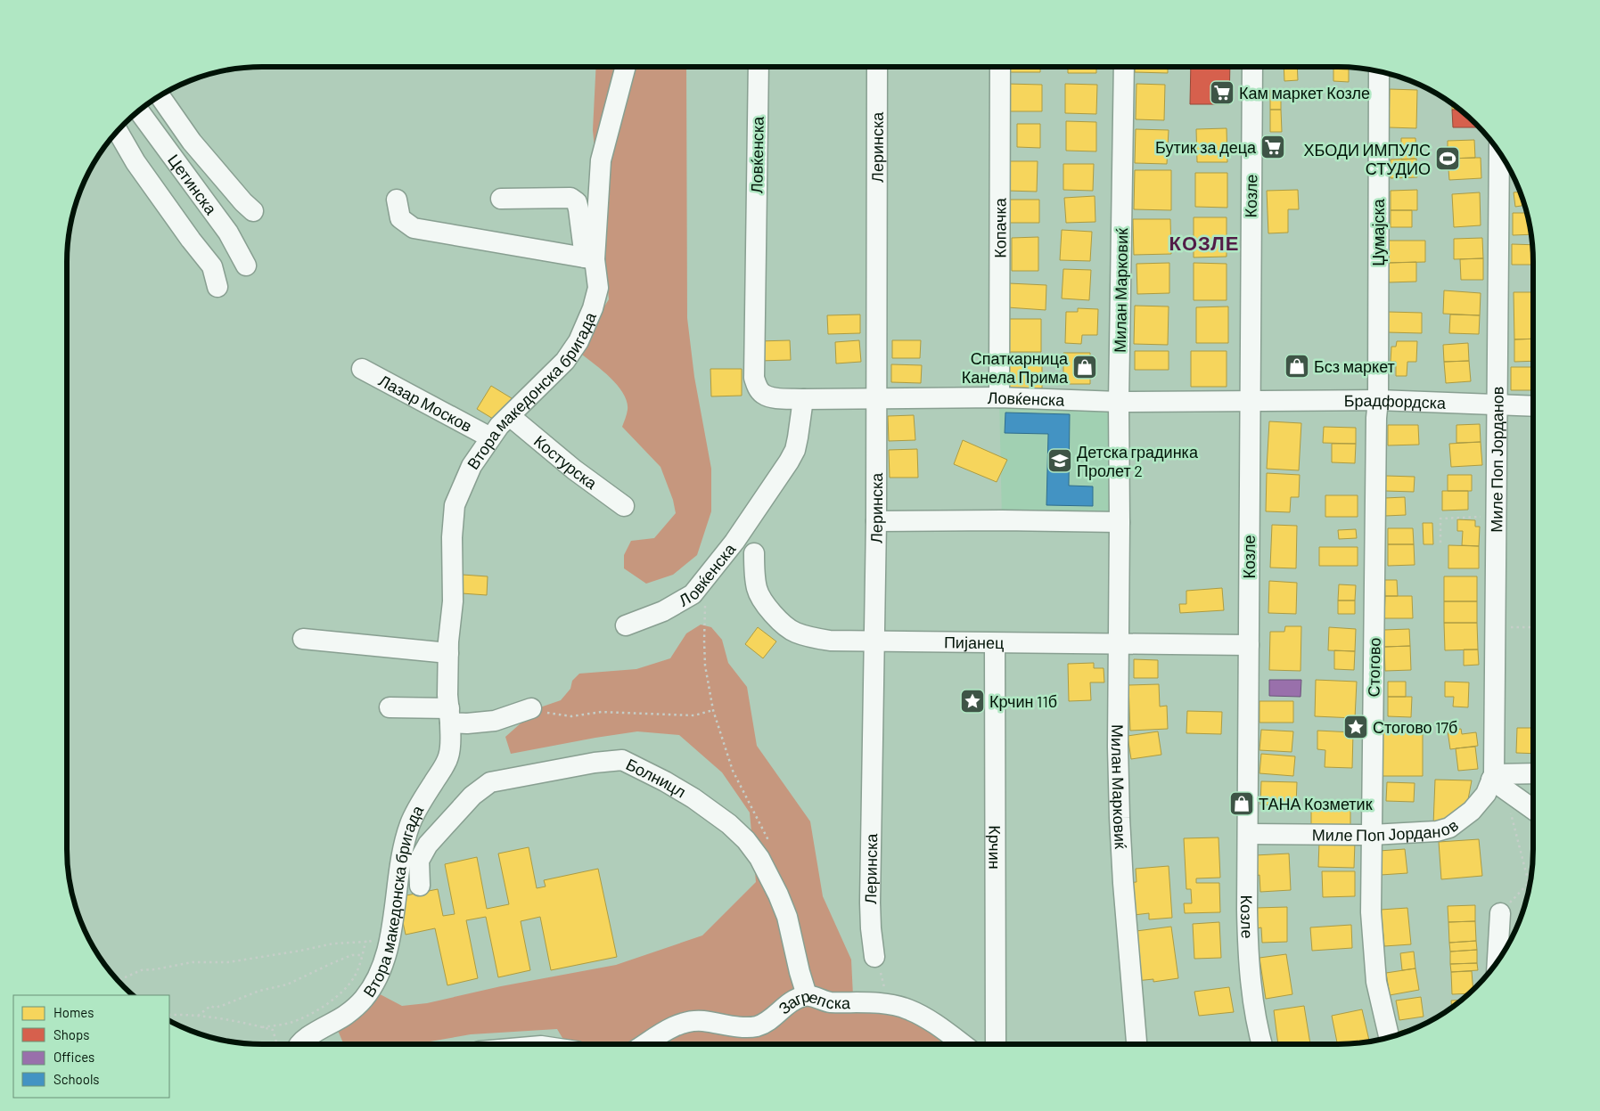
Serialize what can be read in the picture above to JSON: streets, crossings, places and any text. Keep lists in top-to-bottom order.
{
  "streets": {
    "street": [
      "Леринска",
      "Ловќенска",
      "Цетинска",
      "Козле",
      "Копачка",
      "Џумајска",
      "Милан Марковиќ",
      "Втора македонска бригада",
      "Брадфордска",
      "Лазар Москов",
      "Миле Поп Јорданов",
      "Костурска",
      "Пијанец",
      "Стогово",
      "Болницл",
      "Крчин",
      "Загрепска"
    ]
  },
  "crossings": [
    ["Леринска", "Ловќенска"],
    ["Леринска", "Пијанец"],
    ["Ловќенска", "Козле"],
    ["Ловќенска", "Копачка"],
    ["Ловќенска", "Милан Марковиќ"],
    ["Ловќенска", "Брадфордска"],
    ["Козле", "Брадфордска"],
    ["Козле", "Миле Поп Јорданов"],
    ["Козле", "Пијанец"],
    ["Џумајска", "Брадфордска"],
    ["Џумајска", "Стогово"],
    ["Милан Марковиќ", "Пијанец"],
    ["Втора македонска бригада", "Лазар Москов"],
    ["Втора македонска бригада", "Костурска"],
    ["Брадфордска", "Миле Поп Јорданов"],
    ["Брадфордска", "Стогово"],
    ["Миле Поп Јорданов", "Стогово"],
    ["Пијанец", "Крчин"],
    ["Болницл", "Загрепска"]
  ],
  "districts": ["КОЗЛЕ"],
  "places": {
    "supermarket": ["Кам маркет Козле", "Бутик за деца"],
    "sports": ["ХБОДИ ИМПУЛС СТУДИО"],
    "shop": ["Бсз маркет", "Спаткарница Канела Прима", "ТАНА Козметик"],
    "school or university": ["Детска градинка Пролет 2"],
    "place": ["Крчин 11б", "Стогово 17б"]
  },
  "legend": [
    "Homes",
    "Shops",
    "Offices",
    "Schools"
  ]
}
